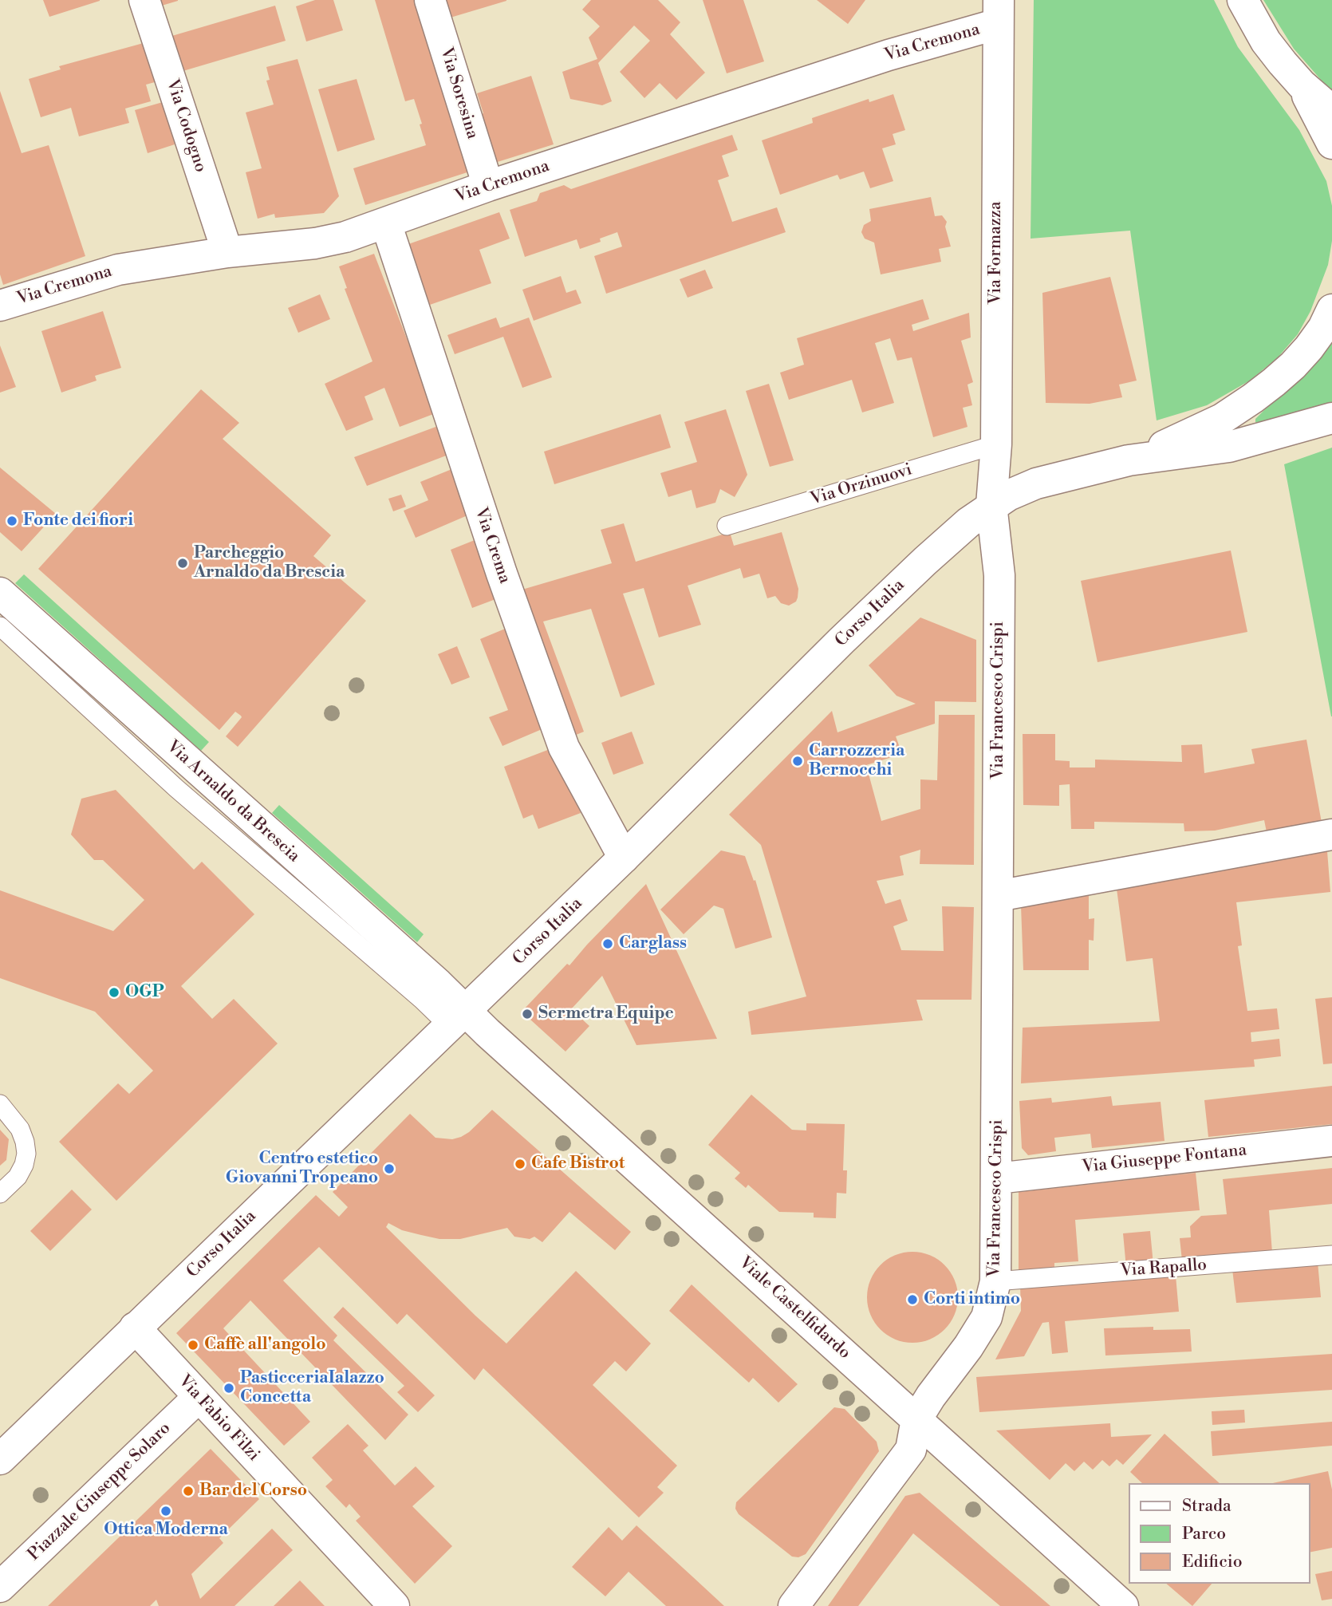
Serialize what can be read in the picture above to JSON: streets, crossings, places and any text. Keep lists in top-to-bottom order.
{
  "streets": {
    "street": [
      "Via Cremona",
      "Via Soresina",
      "Via Codogno",
      "Via Formazza",
      "Via Crema",
      "Corso Italia",
      "Via Francesco Crispi",
      "Via Arnaldo da Brescia",
      "Via Giuseppe Fontana",
      "Viale Castelfidardo",
      "Via Fabio Filzi",
      "Piazzale Giuseppe Solaro"
    ],
    "lane": ["Via Orzinuovi", "Via Rapallo"]
  },
  "crossings": [
    ["Via Cremona", "Via Soresina"],
    ["Via Cremona", "Via Codogno"],
    ["Via Cremona", "Via Formazza"],
    ["Via Cremona", "Via Crema"],
    ["Via Formazza", "Via Orzinuovi"],
    ["Via Formazza", "Corso Italia"],
    ["Via Formazza", "Via Francesco Crispi"],
    ["Via Crema", "Corso Italia"],
    ["Corso Italia", "Via Francesco Crispi"],
    ["Corso Italia", "Via Arnaldo da Brescia"],
    ["Corso Italia", "Viale Castelfidardo"],
    ["Corso Italia", "Via Fabio Filzi"],
    ["Via Francesco Crispi", "Via Giuseppe Fontana"],
    ["Via Francesco Crispi", "Via Rapallo"],
    ["Via Francesco Crispi", "Viale Castelfidardo"],
    ["Via Arnaldo da Brescia", "Viale Castelfidardo"],
    ["Via Fabio Filzi", "Piazzale Giuseppe Solaro"]
  ],
  "places": [
    "Fonte dei fiori",
    "Parcheggio Arnaldo da Brescia",
    "Carrozzeria Bernocchi",
    "Carglass",
    "OGP",
    "Sermetra Equipe",
    "Cafe Bistrot",
    "Centro estetico Giovanni Tropeano",
    "Corti intimo",
    "Caffè all'angolo",
    "PasticceriaIalazzo Concetta",
    "Bar del Corso",
    "Ottica Moderna"
  ],
  "legend": ["Strada", "Parco", "Edificio"]
}
